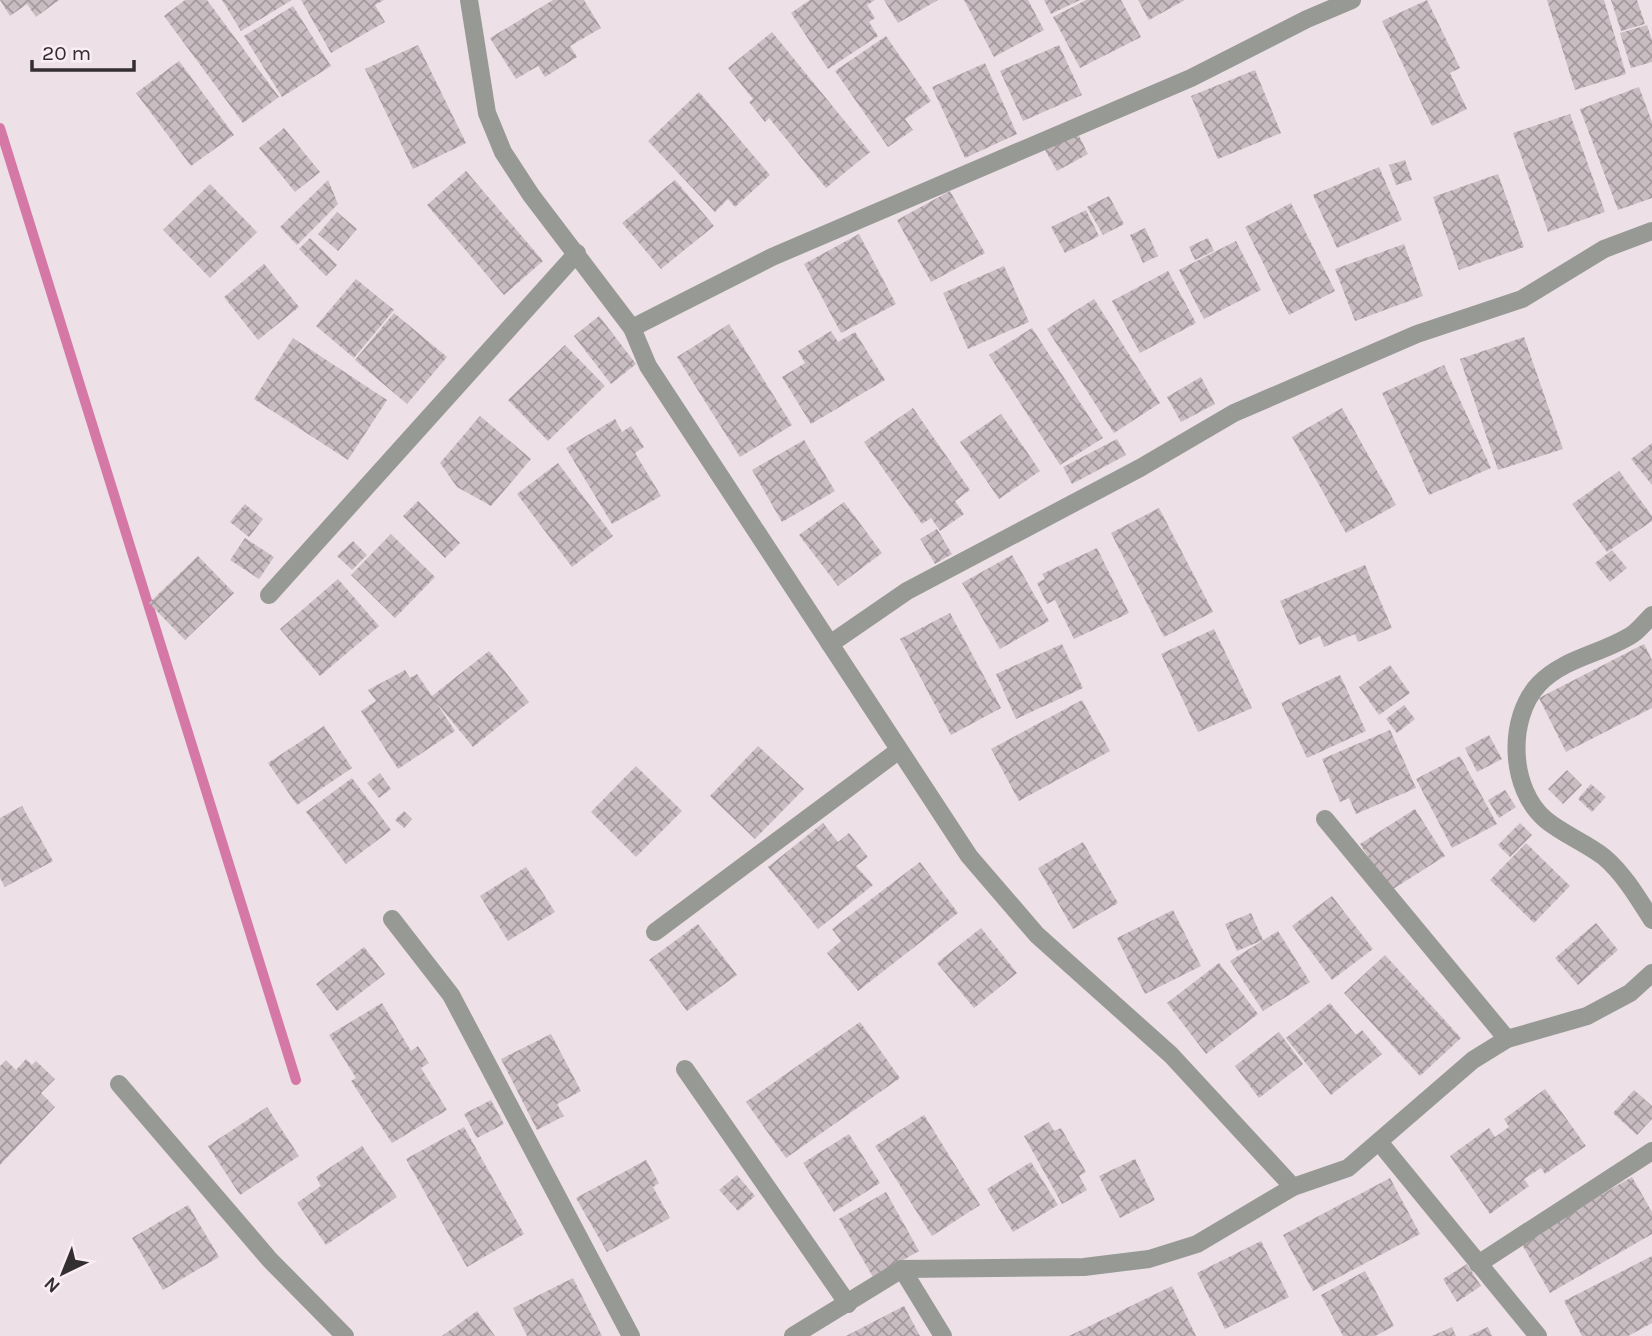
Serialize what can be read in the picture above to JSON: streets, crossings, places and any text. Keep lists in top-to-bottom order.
{
  "scale_bar": "20 m",
  "north": "bottom left"
}
